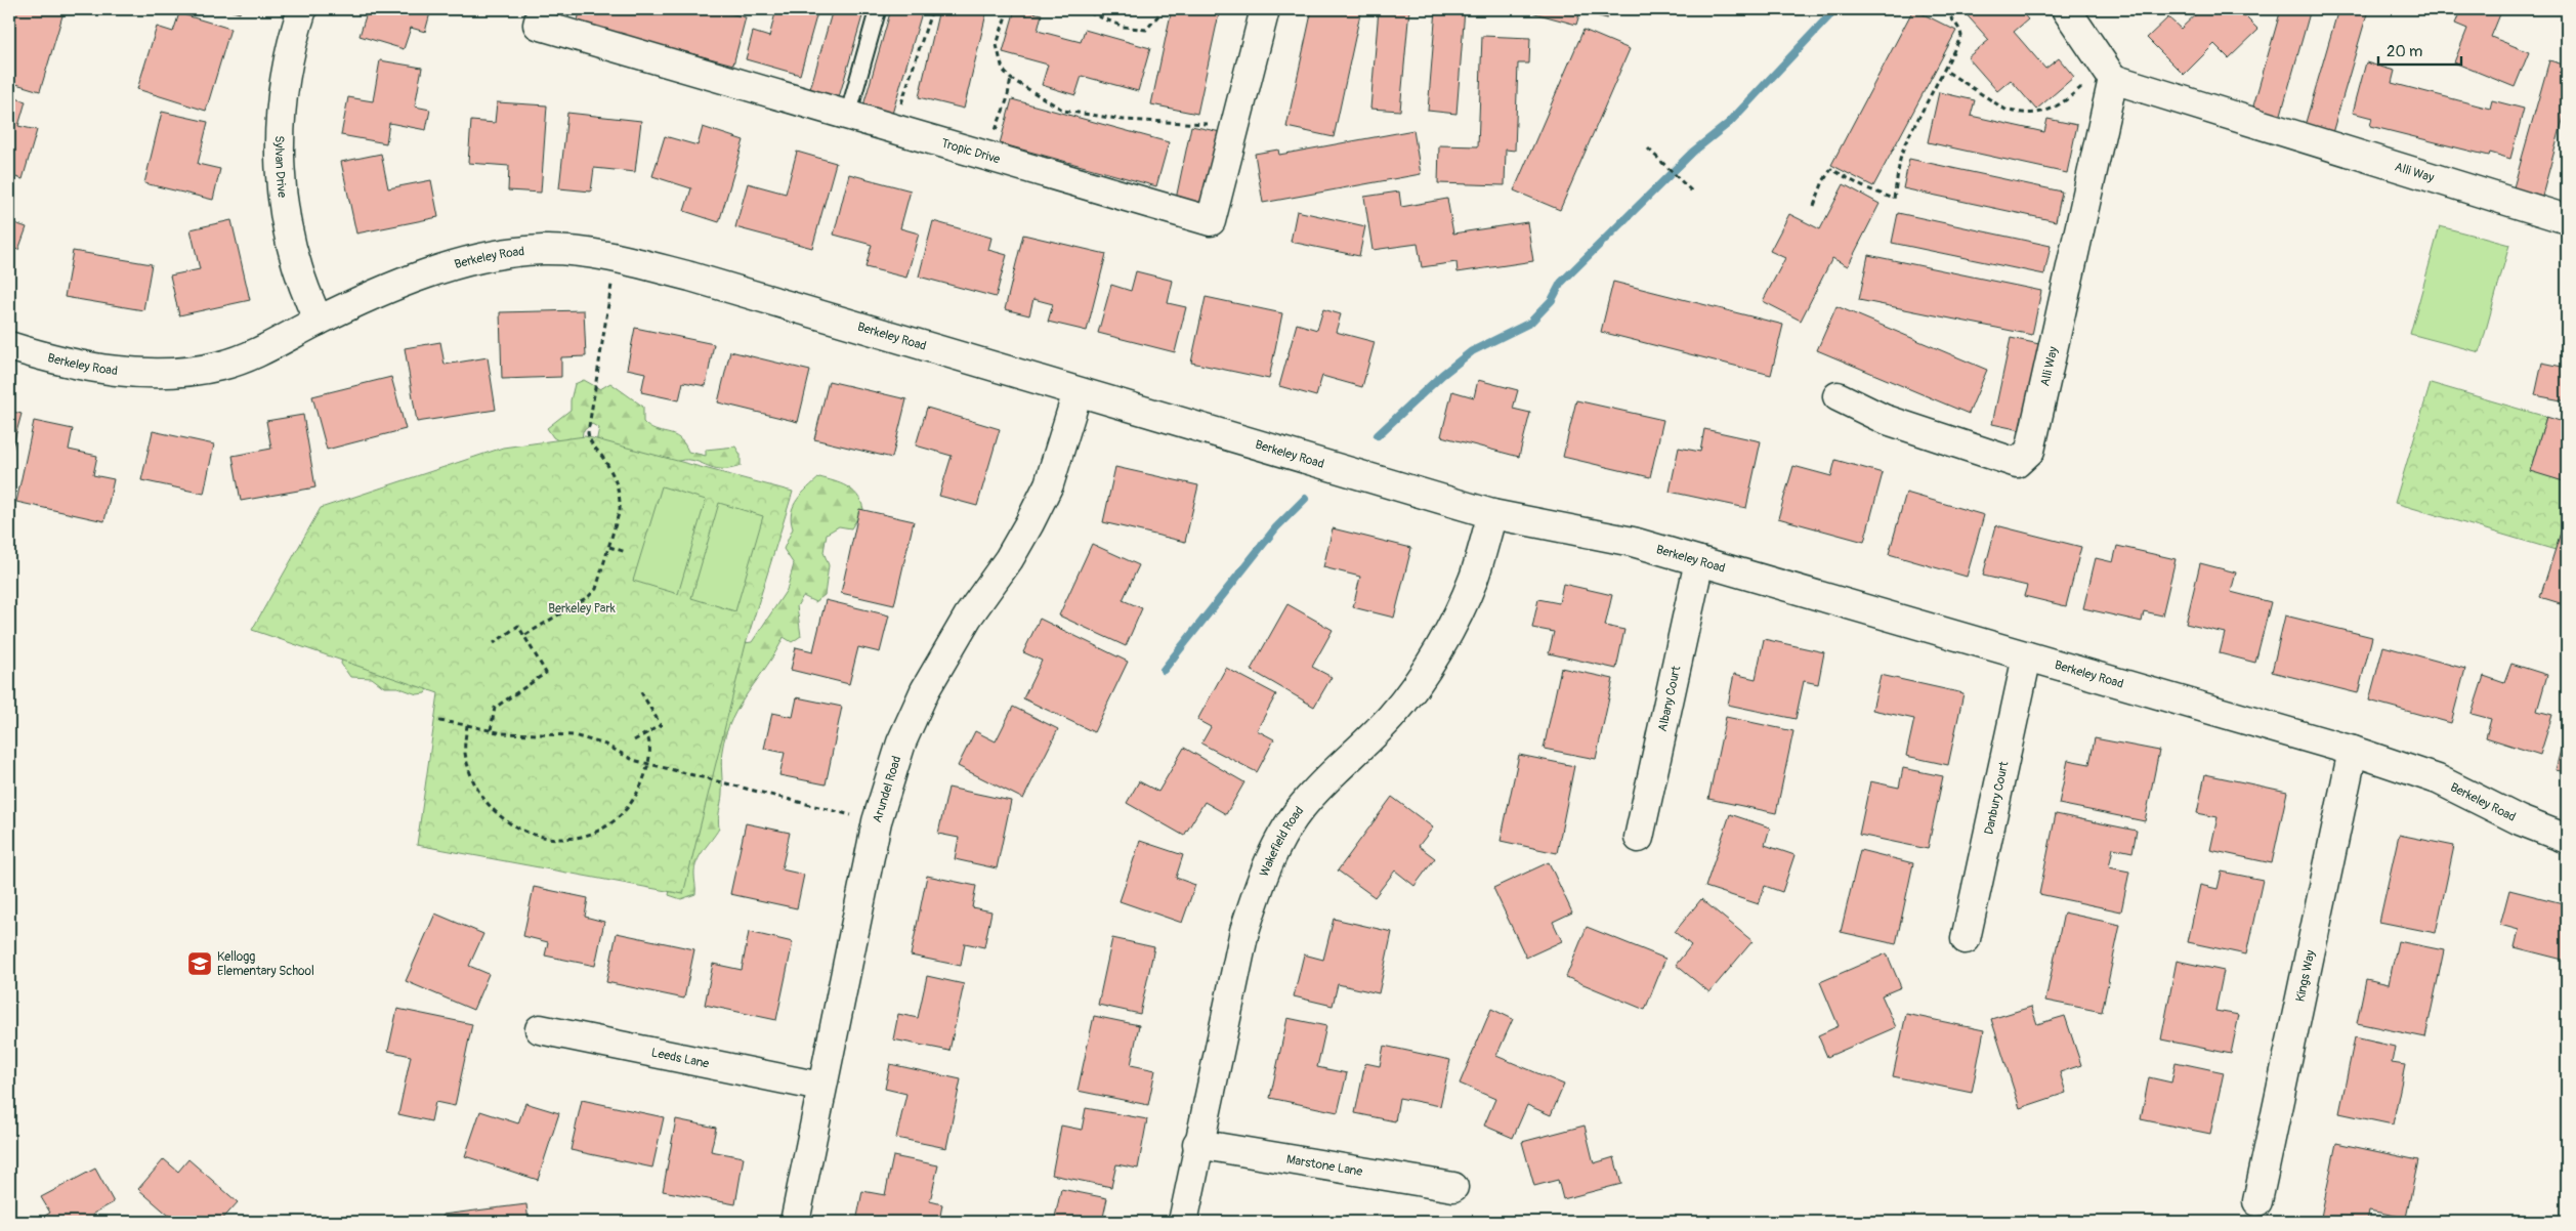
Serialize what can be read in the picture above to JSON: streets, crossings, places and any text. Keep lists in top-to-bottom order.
{
  "streets": {
    "street": [
      "Tropic Drive",
      "Sylvan Drive",
      "Alli Way",
      "Berkeley Road",
      "Albany Court",
      "Arundel Road",
      "Danbury Court",
      "Wakefield Road",
      "Kings Way",
      "Leeds Lane",
      "Marstone Lane"
    ]
  },
  "crossings": [
    ["Sylvan Drive", "Berkeley Road"],
    ["Berkeley Road", "Albany Court"],
    ["Berkeley Road", "Arundel Road"],
    ["Berkeley Road", "Danbury Court"],
    ["Berkeley Road", "Wakefield Road"],
    ["Berkeley Road", "Kings Way"],
    ["Arundel Road", "Leeds Lane"],
    ["Wakefield Road", "Marstone Lane"]
  ],
  "parks": ["Berkeley Park"],
  "places": {
    "school or university": ["Kellogg Elementary School"]
  },
  "scale_bar": "20 m"
}
